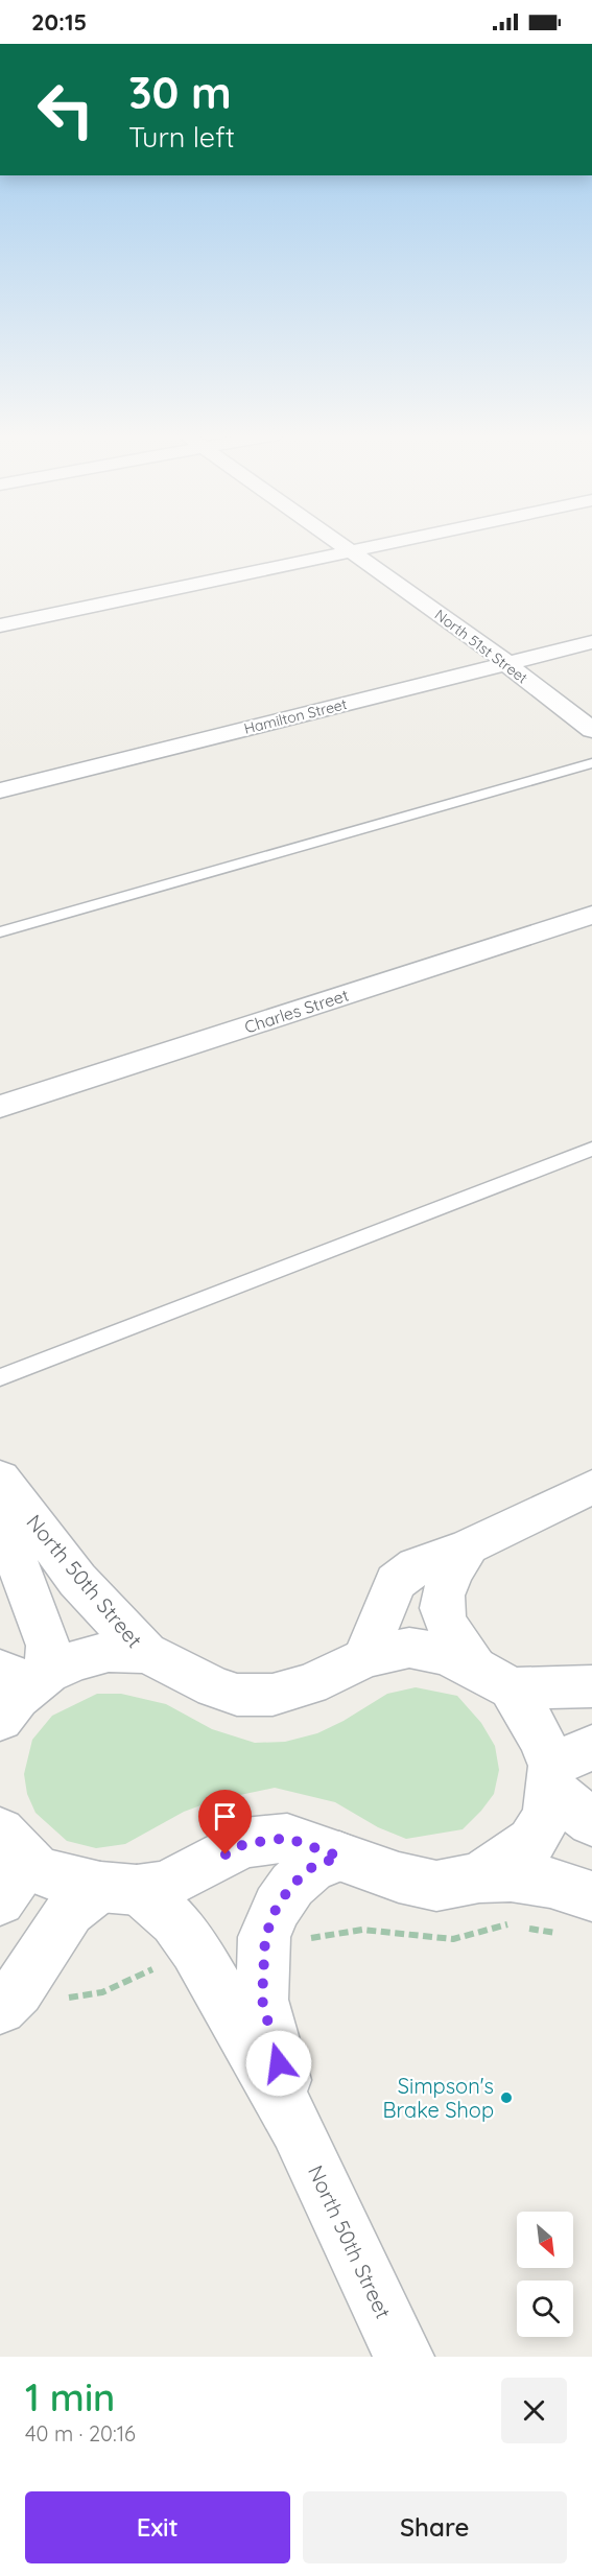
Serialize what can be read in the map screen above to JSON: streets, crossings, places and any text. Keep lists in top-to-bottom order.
{
  "streets": {
    "street": [
      "North 51st Street",
      "Hamilton Street",
      "Charles Street",
      "North 50th Street"
    ]
  },
  "crossings": [
    ["North 51st Street", "Hamilton Street"]
  ],
  "places": ["Simpson's Brake Shop"],
  "north": "bottom right",
  "page": {
    "status": "20:15",
    "turn": ["30 m", "Turn left"],
    "heading": ["1 min", "40 m · 20:16"],
    "buttons": ["Exit", "Share"]
  }
}
